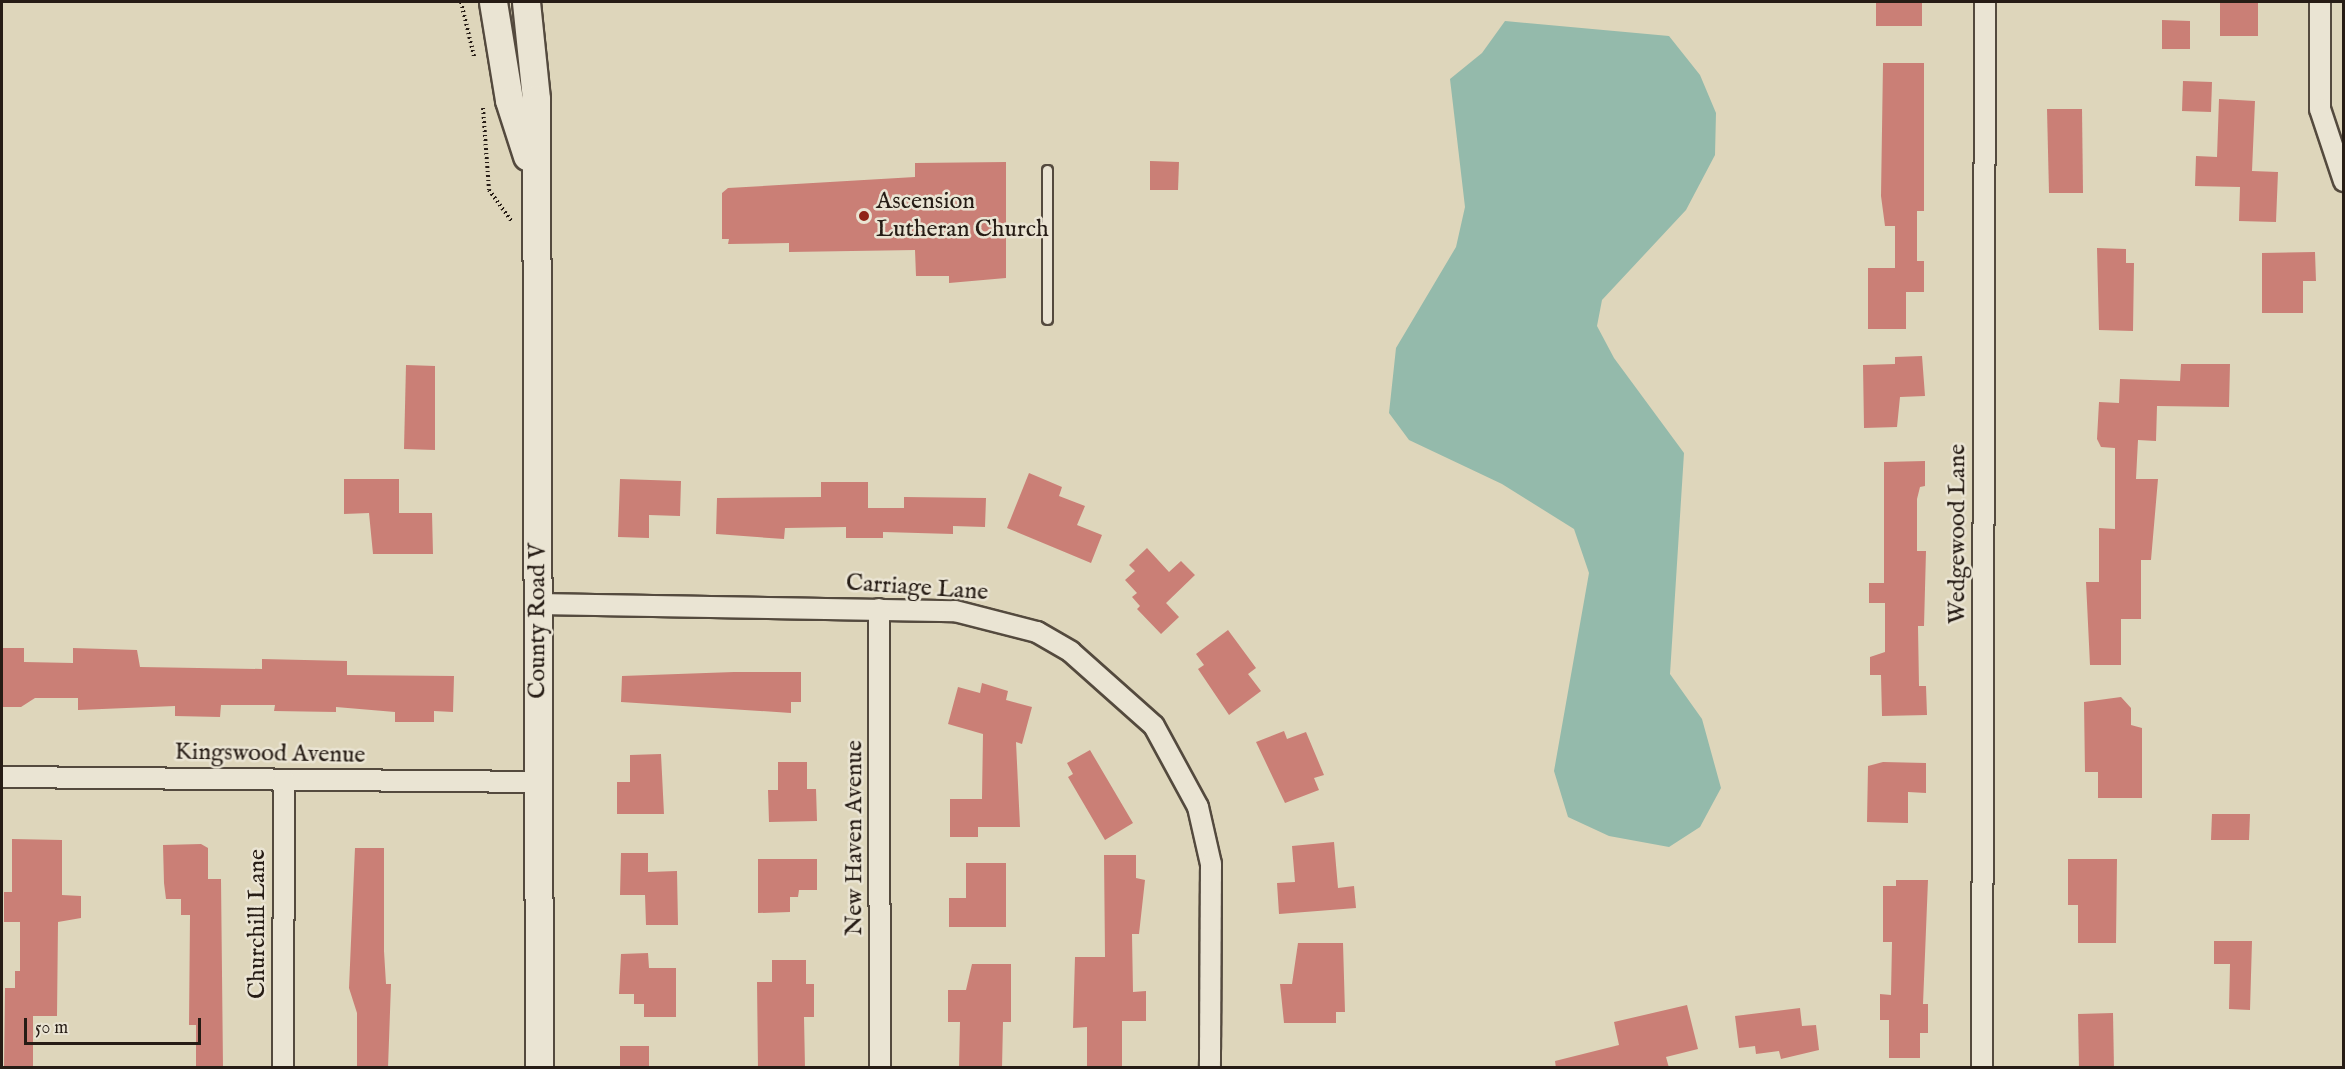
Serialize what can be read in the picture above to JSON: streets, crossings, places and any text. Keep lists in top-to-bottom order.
{
  "streets": {
    "main road": ["County Road V"],
    "street": [
      "Wedgewood Lane",
      "Carriage Lane",
      "Kingswood Avenue",
      "New Haven Avenue",
      "Churchill Lane"
    ]
  },
  "crossings": [
    ["Carriage Lane", "County Road V"],
    ["Carriage Lane", "New Haven Avenue"],
    ["County Road V", "Kingswood Avenue"],
    ["Kingswood Avenue", "Churchill Lane"]
  ],
  "places": ["Ascension Lutheran Church"],
  "scale_bar": "50 m"
}
